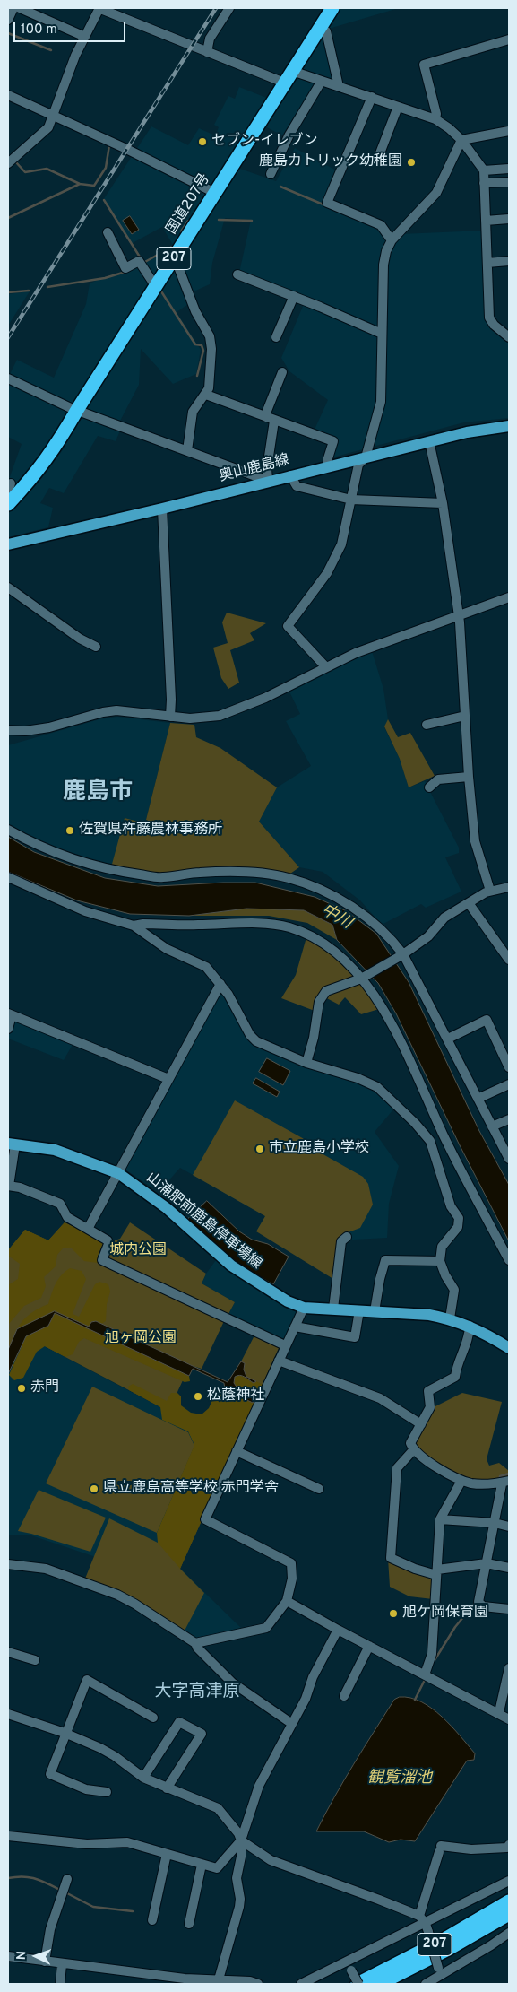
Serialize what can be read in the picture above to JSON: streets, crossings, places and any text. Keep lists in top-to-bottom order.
{
  "streets": {
    "highway": ["国道207号", "207"],
    "main road": ["奥山鹿島線", "山浦肥前鹿島停車場線"]
  },
  "districts": ["鹿島市", "大字高津原"],
  "water": ["中川", "観覧溜池"],
  "parks": ["城内公園", "旭ヶ岡公園"],
  "places": [
    "セブン-イレブン",
    "鹿島カトリック幼稚園",
    "佐賀県杵藤農林事務所",
    "市立鹿島小学校",
    "赤門",
    "松蔭神社",
    "県立鹿島高等学校 赤門学舎",
    "旭ケ岡保育園"
  ],
  "scale_bar": "100 m",
  "north": "left"
}
